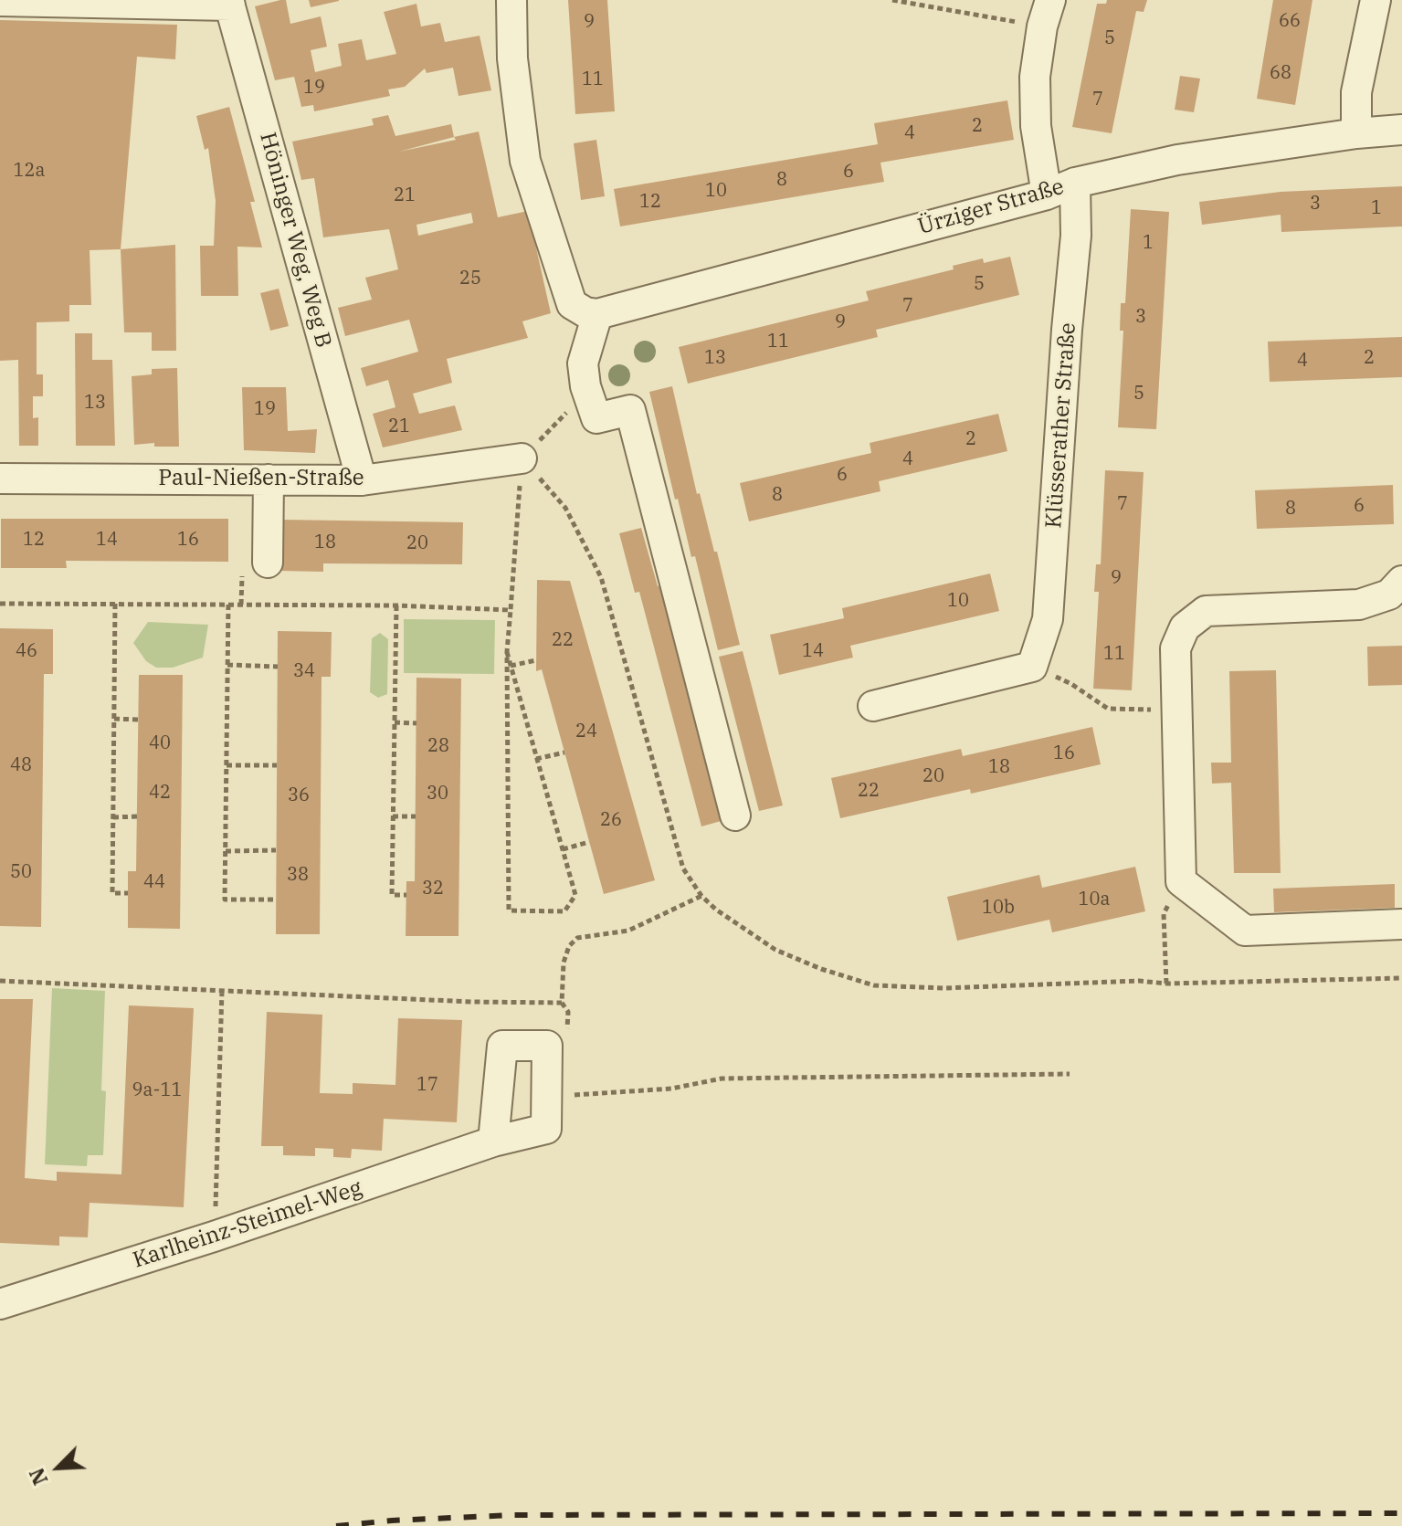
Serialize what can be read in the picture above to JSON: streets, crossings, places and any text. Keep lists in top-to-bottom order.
{
  "streets": {
    "street": [
      "Ürziger Straße",
      "Höninger Weg, Weg B",
      "Klüsserather Straße",
      "Paul-Nießen-Straße",
      "Karlheinz-Steimel-Weg"
    ]
  },
  "crossings": [
    ["Ürziger Straße", "Klüsserather Straße"],
    ["Höninger Weg, Weg B", "Paul-Nießen-Straße"]
  ],
  "house_numbers": [
    "66",
    "9",
    "5",
    "68",
    "11",
    "19",
    "7",
    "2",
    "4",
    "12a",
    "6",
    "8",
    "10",
    "21",
    "12",
    "3",
    "1",
    "1",
    "25",
    "5",
    "7",
    "3",
    "9",
    "11",
    "13",
    "2",
    "4",
    "5",
    "13",
    "19",
    "21",
    "2",
    "4",
    "6",
    "8",
    "7",
    "6",
    "8",
    "12",
    "14",
    "16",
    "18",
    "20",
    "9",
    "10",
    "22",
    "46",
    "14",
    "11",
    "34",
    "24",
    "40",
    "28",
    "16",
    "48",
    "18",
    "20",
    "22",
    "42",
    "30",
    "36",
    "26",
    "50",
    "38",
    "44",
    "32",
    "10a",
    "10b",
    "17",
    "9a-11"
  ],
  "north": "bottom left"
}
